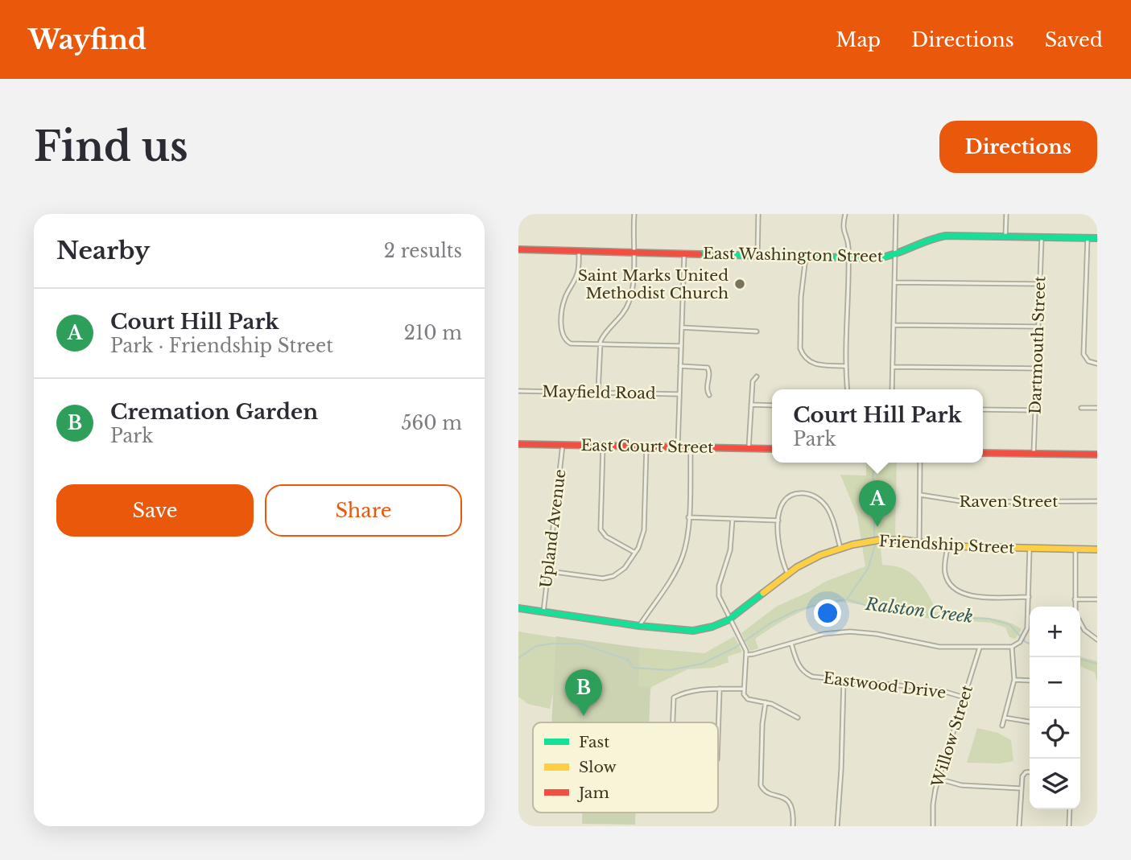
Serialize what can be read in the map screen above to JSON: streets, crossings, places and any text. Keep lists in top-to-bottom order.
{
  "streets": {
    "street": [
      "East Washington Street",
      "Dartmouth Street",
      "Mayfield Road",
      "East Court Street",
      "Raven Street",
      "Upland Avenue",
      "Friendship Street",
      "Eastwood Drive",
      "Willow Street"
    ]
  },
  "crossings": [
    ["East Washington Street", "Dartmouth Street"],
    ["East Court Street", "Upland Avenue"],
    ["Upland Avenue", "Friendship Street"],
    ["Eastwood Drive", "Willow Street"]
  ],
  "water": ["Ralston Creek"],
  "places": ["Saint Marks United Methodist Church"],
  "legend": ["Fast", "Slow", "Jam"],
  "page": {
    "header": "Wayfind",
    "nav": ["Map", "Directions", "Saved"],
    "buttons": [
      "Directions",
      ["Save", "Share"]
    ],
    "title": "Find us",
    "heading": ["Nearby", "2 results"],
    "list": [
      {
        "mark": "A",
        "name": "Court Hill Park",
        "note": "Park · Friendship Street",
        "value": "210 m"
      },
      {
        "mark": "B",
        "name": "Cremation Garden",
        "note": "Park",
        "value": "560 m"
      }
    ],
    "popup": ["Court Hill Park", "Park"],
    "pins": ["A", "B"],
    "map_buttons": ["+", "−"]
  }
}
